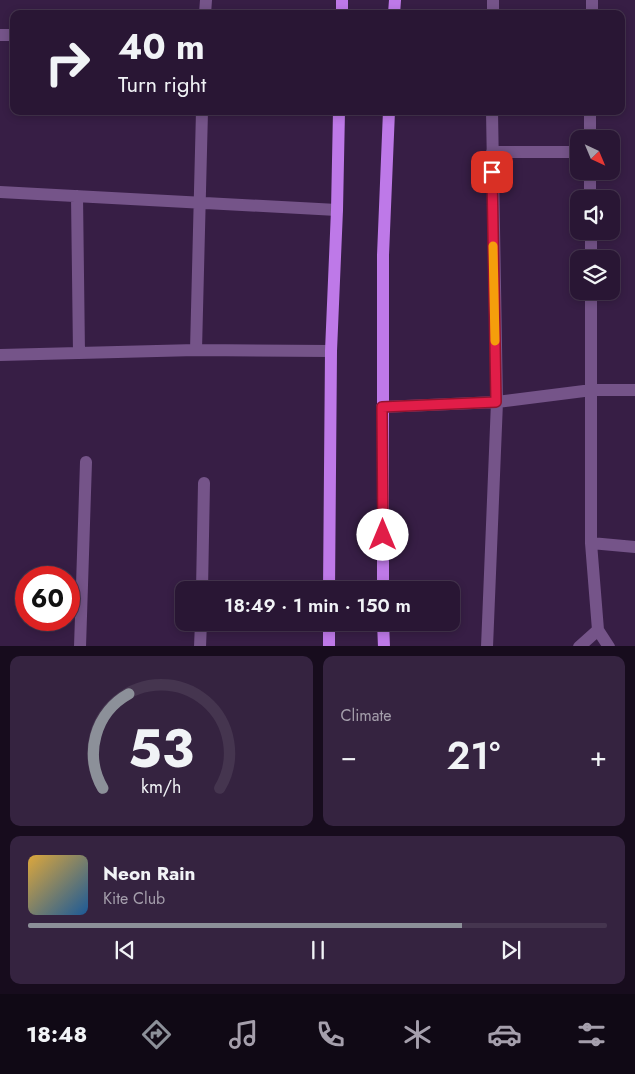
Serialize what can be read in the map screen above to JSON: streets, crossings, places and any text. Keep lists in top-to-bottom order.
{
  "north": "bottom right",
  "page": {
    "turn": ["40 m", "Turn right"],
    "limit": "60",
    "trip": "18:49 · 1 min · 150 m",
    "tile": "Climate",
    "heat": ["−", "21°", "+"],
    "song": ["Neon Rain", "Kite Club"],
    "tabs": "18:48",
    "gauge": ["53", "km/h"]
  }
}
